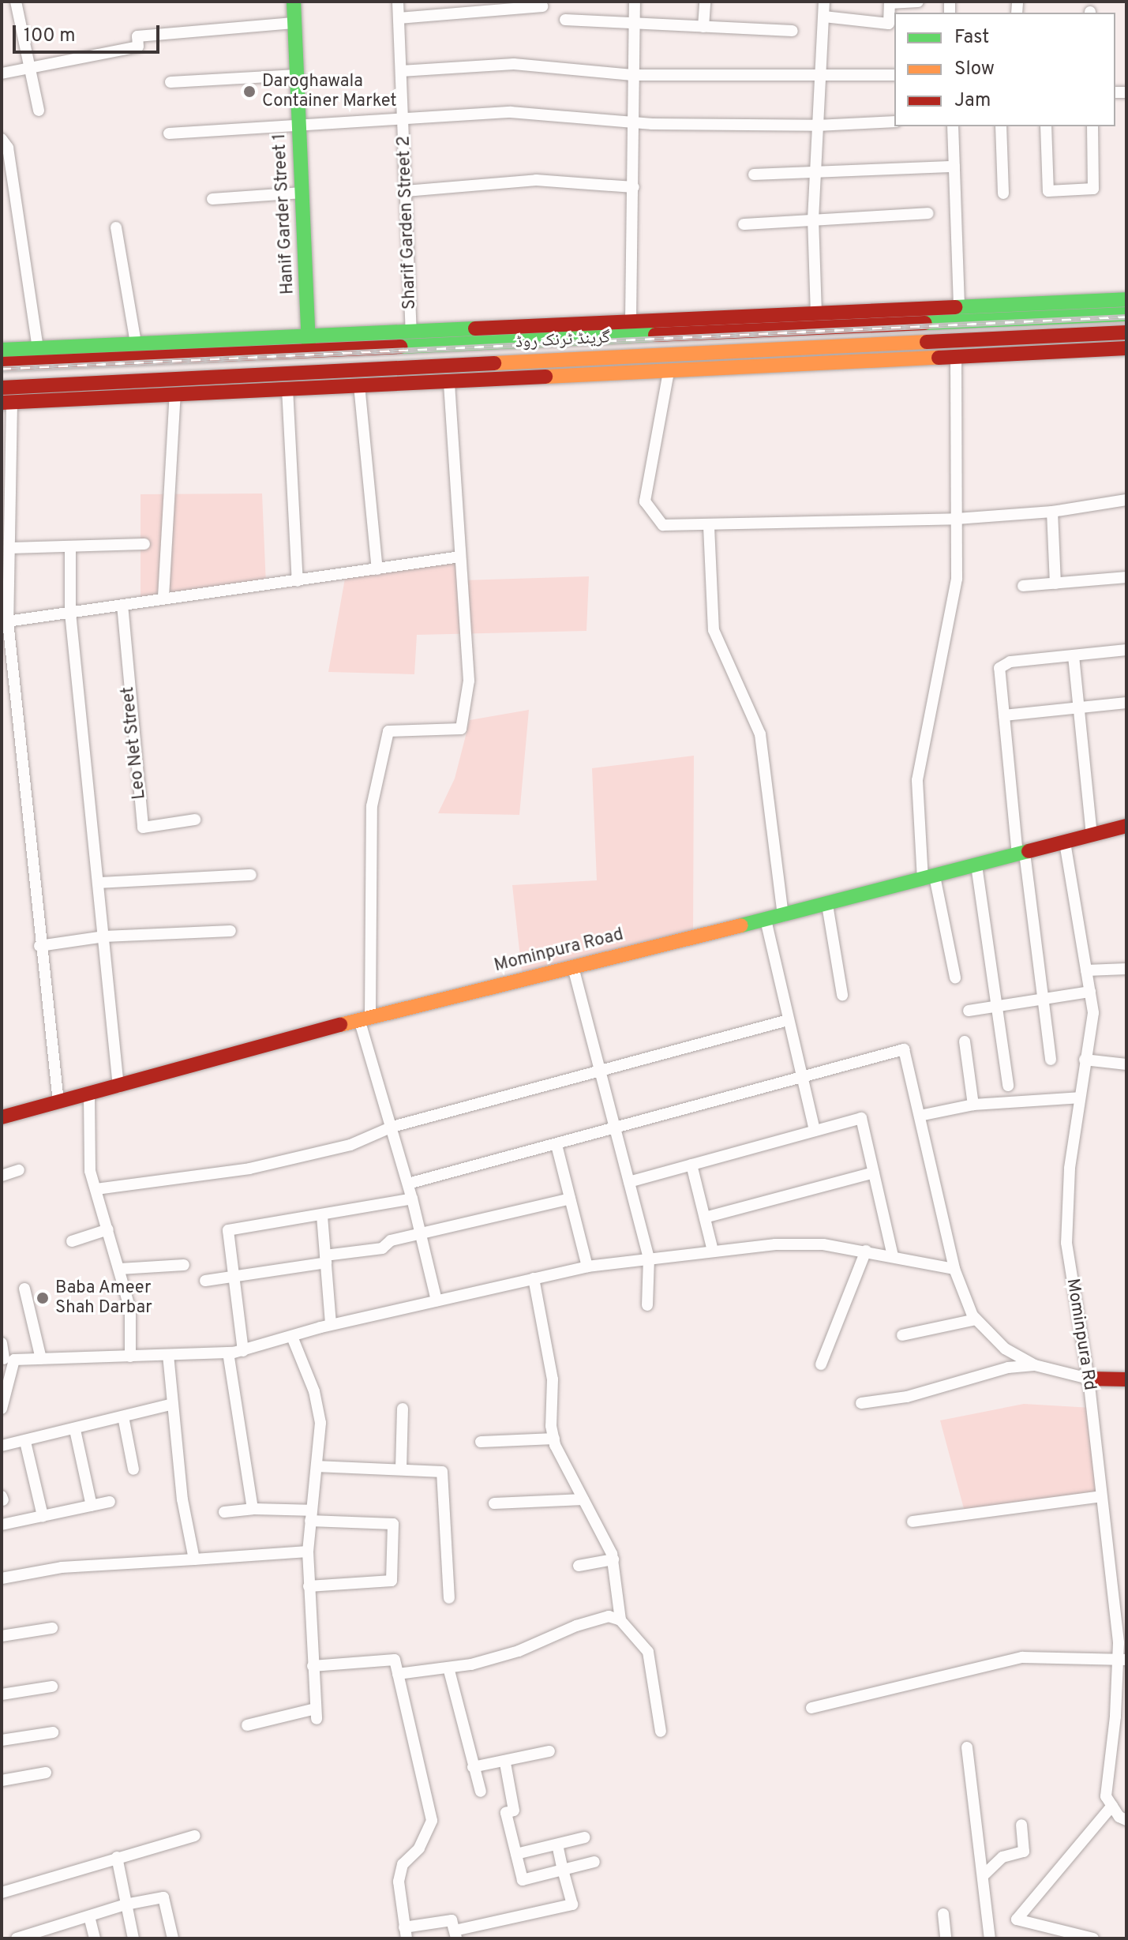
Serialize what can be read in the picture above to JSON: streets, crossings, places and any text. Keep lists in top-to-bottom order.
{
  "streets": {
    "main road": ["Hanif Garder Street 1", "گرینڈ ٹرنک روڈ", "Mominpura Road"],
    "street": ["Sharif Garden Street 2", "Leo Net Street", "Mominpura Rd"]
  },
  "crossings": [
    ["Hanif Garder Street 1", "گرینڈ ٹرنک روڈ"],
    ["Mominpura Road", "Mominpura Rd"]
  ],
  "places": ["Daroghawala Container Market", "Baba Ameer Shah Darbar"],
  "legend": ["Fast", "Slow", "Jam"],
  "scale_bar": "100 m"
}
